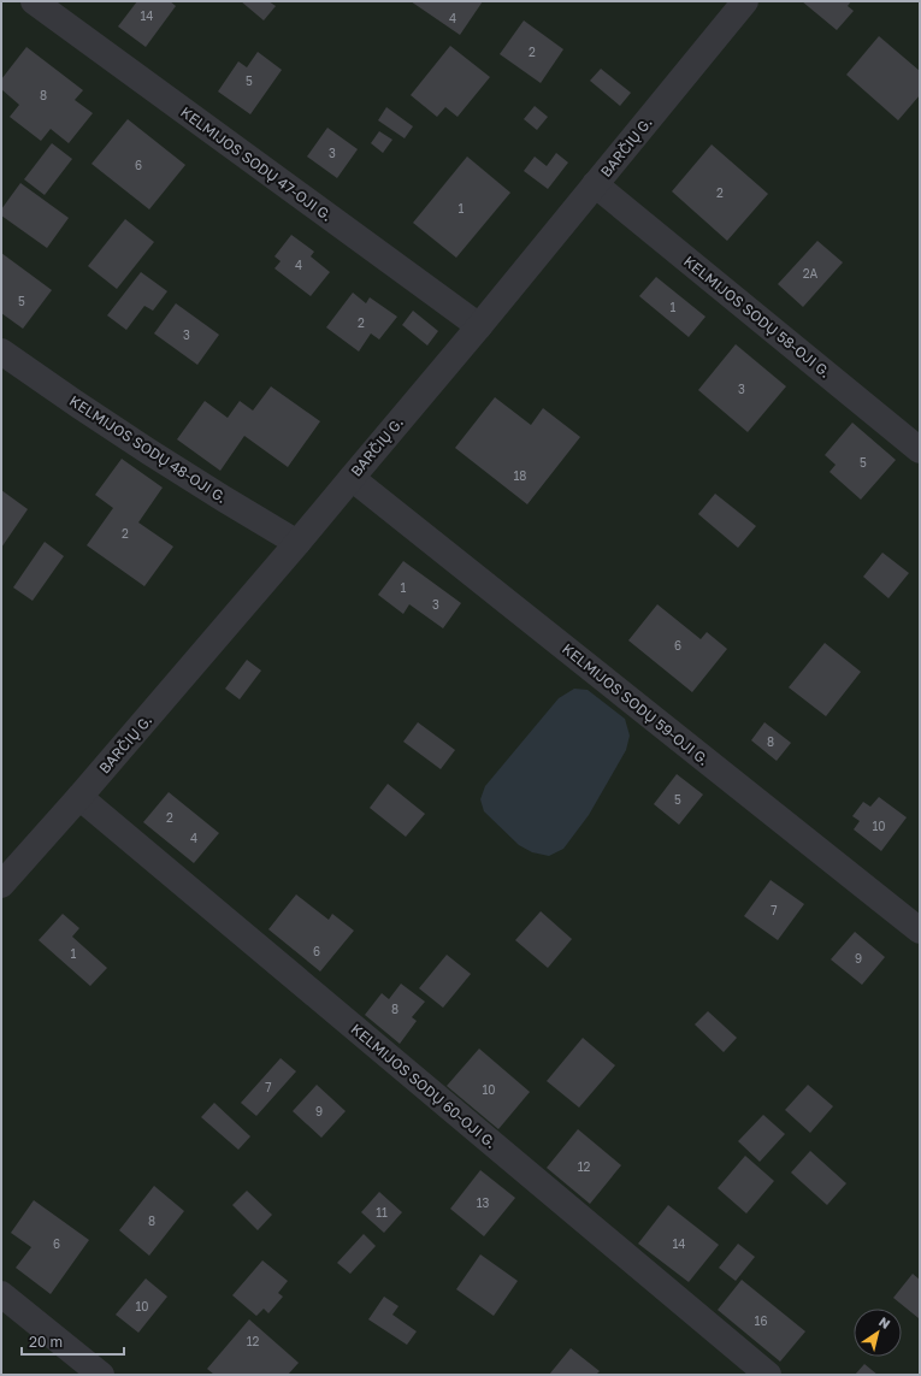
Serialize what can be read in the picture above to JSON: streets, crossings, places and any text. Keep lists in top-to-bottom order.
{
  "streets": {
    "street": [
      "BARČIŲ G.",
      "KELMIJOS SODŲ 47-OJI G.",
      "KELMIJOS SODŲ 58-OJI G.",
      "KELMIJOS SODŲ 48-OJI G.",
      "KELMIJOS SODŲ 59-OJI G.",
      "KELMIJOS SODŲ 60-OJI G."
    ]
  },
  "crossings": [
    ["BARČIŲ G.", "KELMIJOS SODŲ 47-OJI G."],
    ["BARČIŲ G.", "KELMIJOS SODŲ 58-OJI G."],
    ["BARČIŲ G.", "KELMIJOS SODŲ 48-OJI G."],
    ["BARČIŲ G.", "KELMIJOS SODŲ 59-OJI G."],
    ["BARČIŲ G.", "KELMIJOS SODŲ 60-OJI G."]
  ],
  "house_numbers": [
    "14",
    "4",
    "2",
    "5",
    "8",
    "3",
    "6",
    "2",
    "1",
    "4",
    "2A",
    "5",
    "1",
    "2",
    "3",
    "3",
    "5",
    "18",
    "2",
    "1",
    "3",
    "6",
    "8",
    "5",
    "2",
    "10",
    "4",
    "7",
    "6",
    "1",
    "9",
    "8",
    "7",
    "10",
    "9",
    "12",
    "13",
    "11",
    "8",
    "6",
    "14",
    "10",
    "16",
    "12"
  ],
  "scale_bar": "20 m",
  "north": "top right"
}
